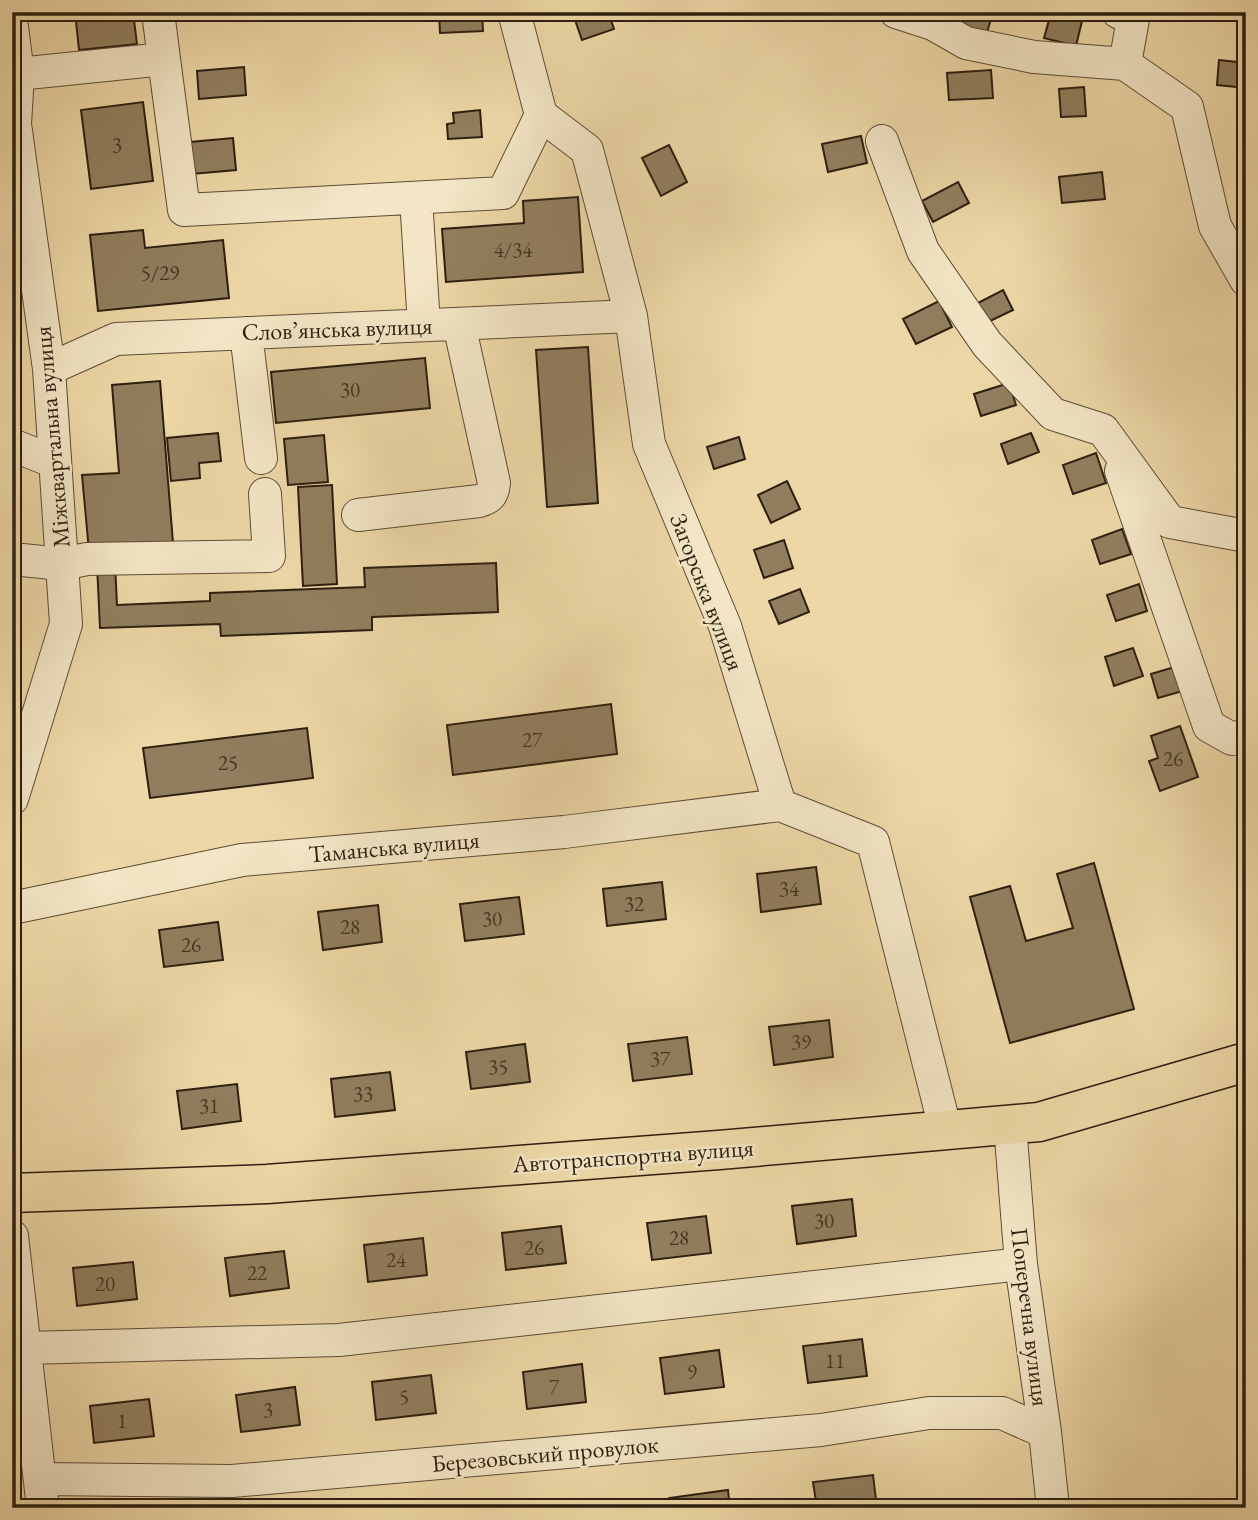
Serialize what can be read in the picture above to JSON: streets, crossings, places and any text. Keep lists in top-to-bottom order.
{
  "streets": {
    "main road": ["Автотранспортна вулиця"],
    "street": [
      "Слов’янська вулиця",
      "Міжквартальна вулиця",
      "Загорська вулиця",
      "Таманська вулиця",
      "Поперечна вулиця",
      "Березовський провулок"
    ]
  },
  "crossings": [
    ["Слов’янська вулиця", "Міжквартальна вулиця"],
    ["Слов’янська вулиця", "Загорська вулиця"],
    ["Загорська вулиця", "Таманська вулиця"],
    ["Автотранспортна вулиця", "Поперечна вулиця"],
    ["Поперечна вулиця", "Березовський провулок"]
  ],
  "house_numbers": [
    "3",
    "4/34",
    "5/29",
    "30",
    "27",
    "26",
    "25",
    "34",
    "32",
    "30",
    "28",
    "26",
    "39",
    "37",
    "35",
    "33",
    "31",
    "30",
    "28",
    "26",
    "24",
    "22",
    "20",
    "11",
    "9",
    "7",
    "5",
    "3",
    "1"
  ]
}
